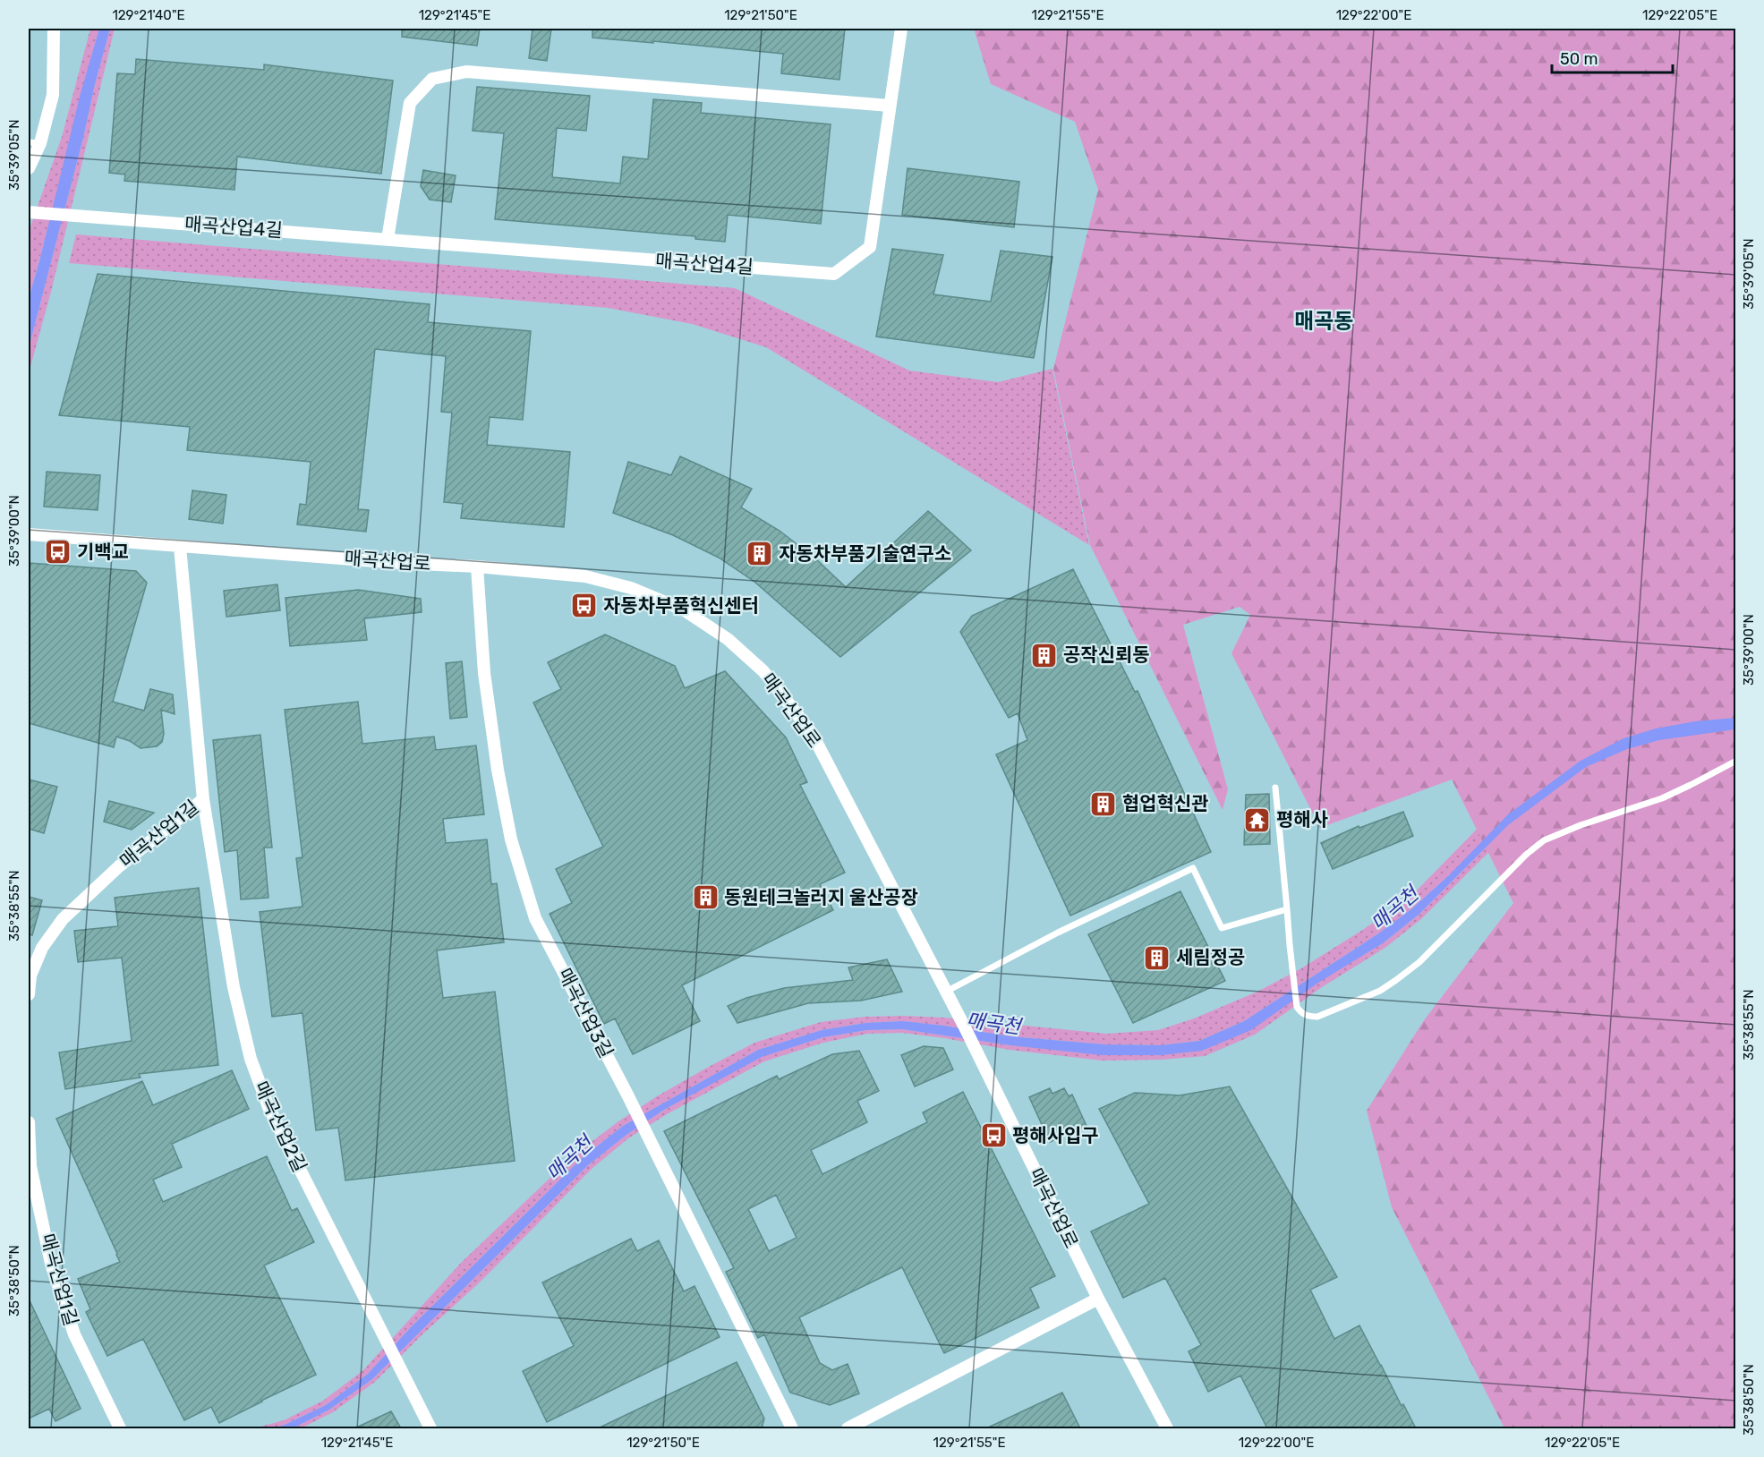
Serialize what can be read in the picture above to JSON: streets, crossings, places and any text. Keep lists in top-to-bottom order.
{
  "streets": {
    "street": [
      "매곡산업4길",
      "매곡산업로",
      "매곡산업1길",
      "매곡산업3길",
      "매곡산업2길"
    ]
  },
  "crossings": [
    ["매곡산업로", "매곡산업1길"],
    ["매곡산업로", "매곡산업3길"],
    ["매곡산업1길", "매곡산업2길"]
  ],
  "districts": ["매곡동"],
  "water": ["매곡천"],
  "places": {
    "bus stop": ["기백교", "자동차부품혁신센터", "평해사입구"],
    "building": [
      "자동차부품기술연구소",
      "공작신뢰동",
      "협업혁신관",
      "동원테크놀러지 울산공장",
      "세림정공"
    ],
    "temple": ["평해사"]
  },
  "scale_bar": "50 m",
  "coordinates": [
    "129°21'40\"E",
    "129°21'45\"E",
    "129°21'50\"E",
    "129°21'55\"E",
    "129°22'00\"E",
    "129°22'05\"E",
    "35°39'05\"N",
    "35°39'00\"N",
    "35°38'55\"N",
    "35°38'50\"N"
  ]
}
